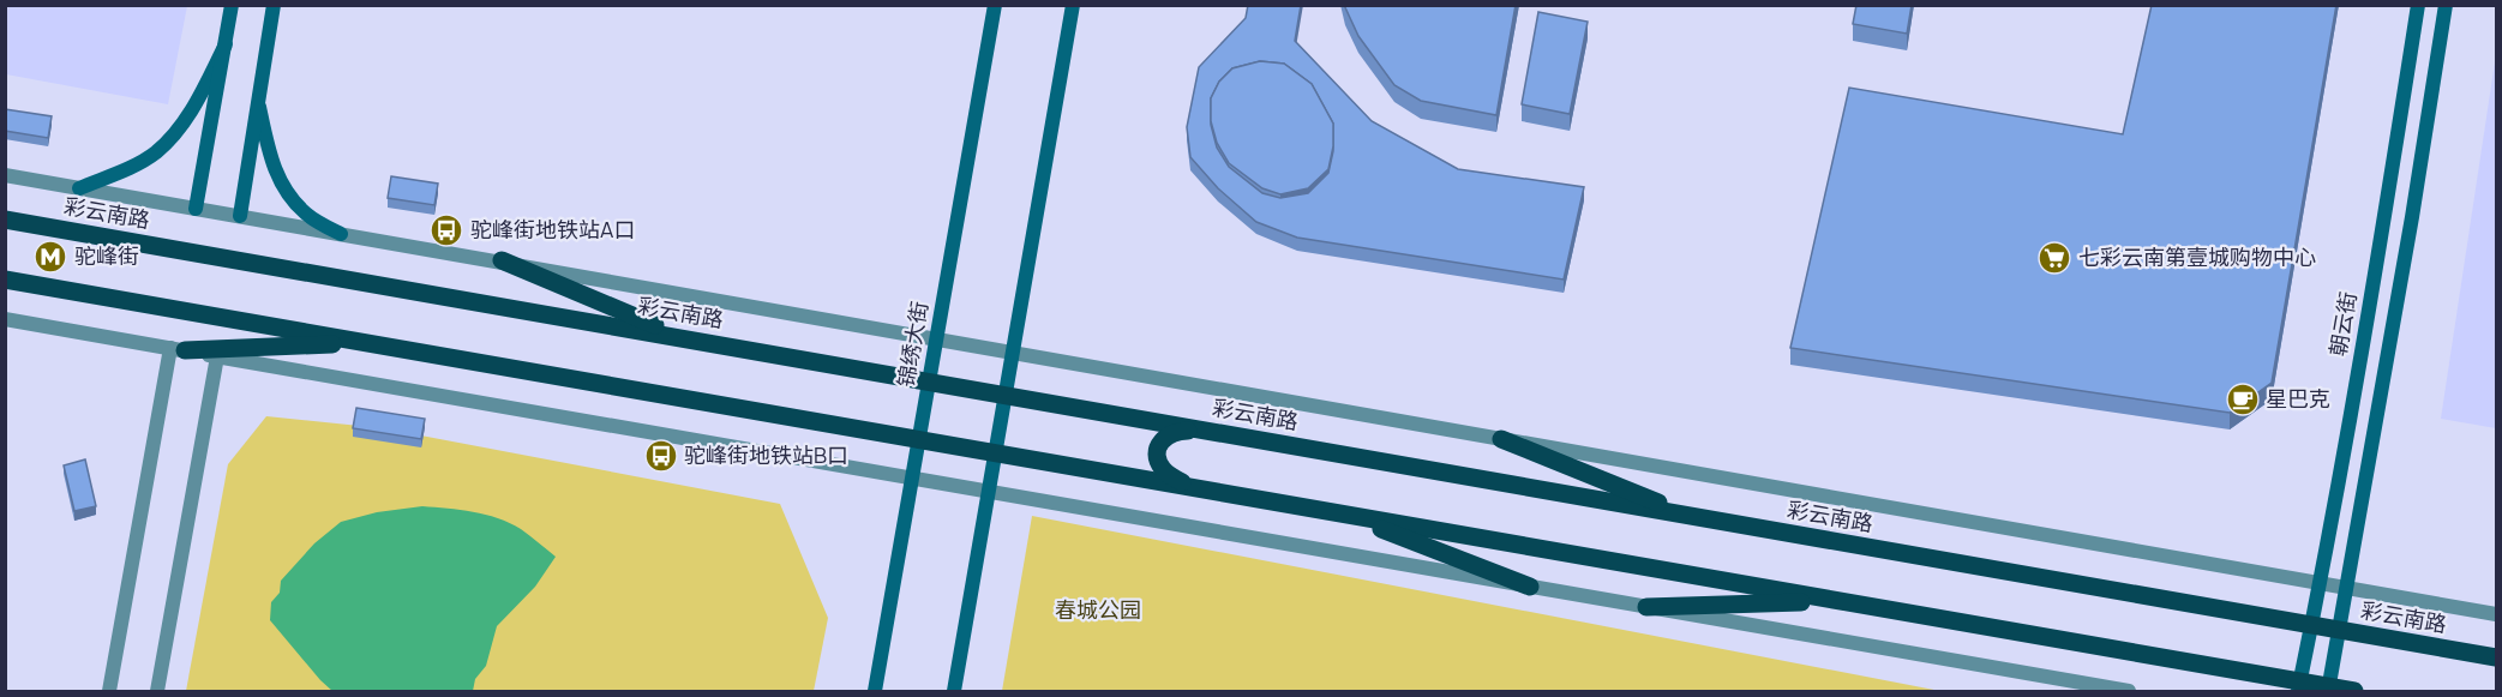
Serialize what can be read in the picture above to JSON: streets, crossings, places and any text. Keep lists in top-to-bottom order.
{
  "streets": {
    "main road": ["彩云南路", "朝云街", "锦绣大街"]
  },
  "crossings": [
    ["彩云南路", "朝云街"],
    ["彩云南路", "锦绣大街"]
  ],
  "parks": ["春城公园"],
  "places": {
    "bus stop": ["驼峰街地铁站A口", "驼峰街地铁站B口"],
    "metro station": ["驼峰街"],
    "supermarket": ["七彩云南第壹城购物中心"],
    "cafe": ["星巴克"]
  }
}
